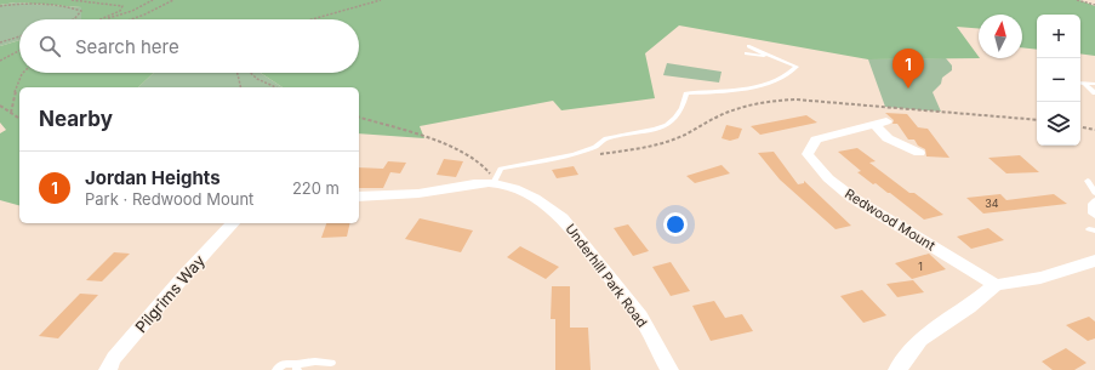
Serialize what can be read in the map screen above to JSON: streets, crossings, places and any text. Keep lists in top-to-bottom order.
{
  "streets": {
    "street": ["Redwood Mount", "Underhill Park Road", "Pilgrims Way"]
  },
  "house_numbers": ["34", "1"],
  "north": "top",
  "page": {
    "map_buttons": ["+", "−"],
    "search": "Search here",
    "pins": "1",
    "heading": "Nearby",
    "list": [
      {
        "mark": "1",
        "name": "Jordan Heights",
        "note": "Park · Redwood Mount",
        "value": "220 m"
      }
    ]
  }
}
